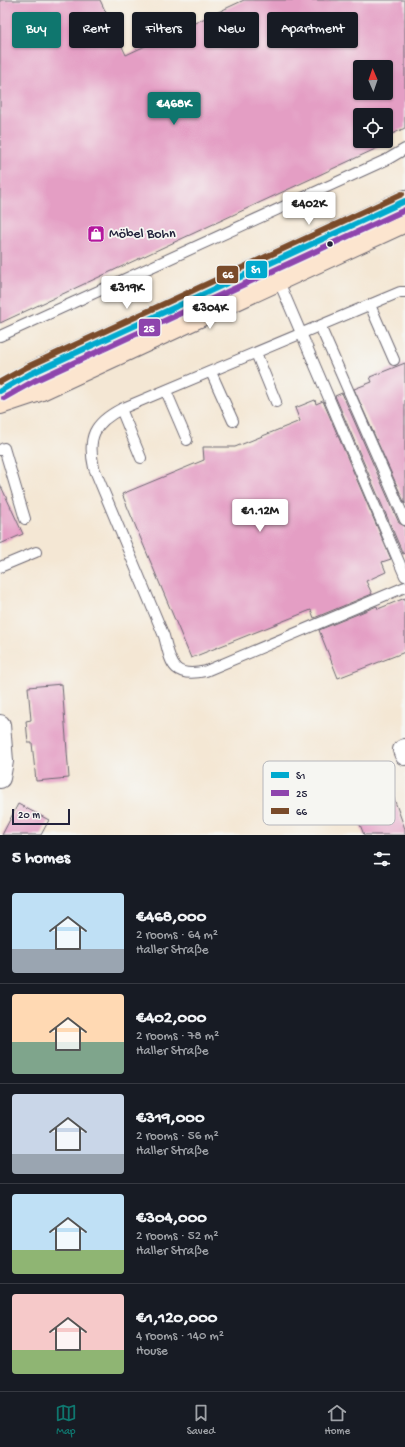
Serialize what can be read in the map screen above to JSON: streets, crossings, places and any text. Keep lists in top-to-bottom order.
{
  "places": {
    "shop": ["Möbel Bohn"]
  },
  "lines": ["transit line 66", "transit line S1", "transit line 25"],
  "legend": ["S1", "25", "66"],
  "scale_bar": "20 m",
  "north": "top",
  "page": {
    "chip": [
      "Buy",
      "Rent",
      "Filters",
      "New",
      "Apartment"
    ],
    "price": [
      "€468K",
      "€402K",
      "€319K",
      "€304K",
      "€1.12M"
    ],
    "scale": "20 m",
    "heading": "5 homes",
    "list": [
      {
        "name": "€468,000",
        "note": "2 rooms · 64 m² · Haller Straße"
      },
      {
        "name": "€402,000",
        "note": "2 rooms · 78 m² · Haller Straße"
      },
      {
        "name": "€319,000",
        "note": "2 rooms · 56 m² · Haller Straße"
      },
      {
        "name": "€304,000",
        "note": "2 rooms · 52 m² · Haller Straße"
      },
      {
        "name": "€1,120,000",
        "note": "4 rooms · 140 m² · House"
      }
    ],
    "tabs": ["Map", "Saved", "Home"]
  }
}
